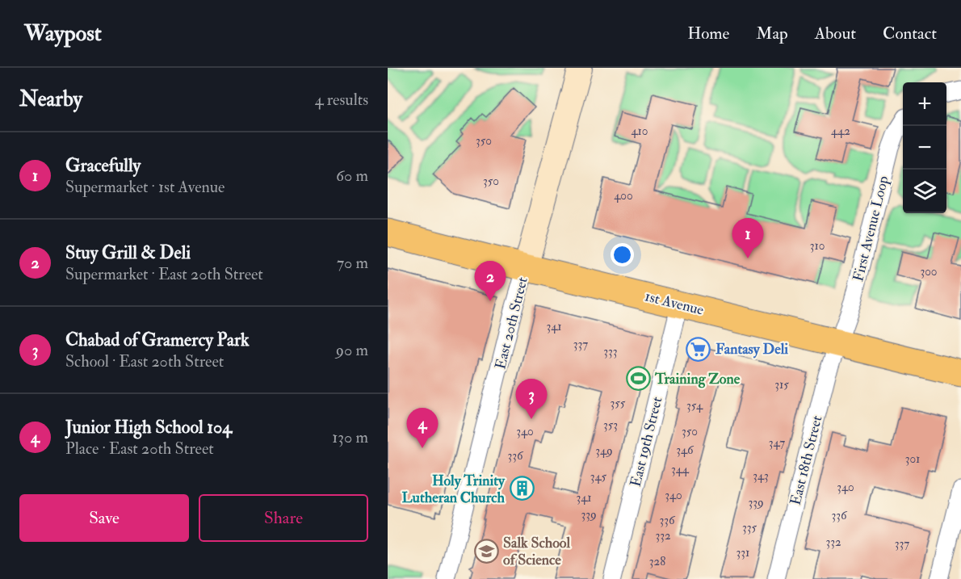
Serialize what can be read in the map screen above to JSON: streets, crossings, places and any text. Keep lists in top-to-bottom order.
{
  "streets": {
    "main road": ["1st Avenue"],
    "street": [
      "First Avenue Loop",
      "East 20th Street",
      "East 19th Street",
      "East 18th Street"
    ]
  },
  "crossings": [
    ["First Avenue Loop", "1st Avenue"],
    ["First Avenue Loop", "East 18th Street"],
    ["1st Avenue", "East 20th Street"],
    ["1st Avenue", "East 19th Street"],
    ["1st Avenue", "East 18th Street"]
  ],
  "places": {
    "supermarket": ["Fantasy Deli"],
    "sports": ["Training Zone"],
    "building": ["Holy Trinity Lutheran Church"],
    "school or university": ["Salk School of Science"]
  },
  "house_numbers": [
    "410",
    "442",
    "350",
    "350",
    "400",
    "310",
    "300",
    "341",
    "337",
    "333",
    "315",
    "355",
    "354",
    "353",
    "340",
    "350",
    "347",
    "346",
    "349",
    "336",
    "301",
    "344",
    "343",
    "345",
    "340",
    "340",
    "341",
    "339",
    "339",
    "336",
    "336",
    "335",
    "332",
    "332",
    "337",
    "331",
    "328"
  ],
  "page": {
    "header": "Waypost",
    "nav": [
      "Home",
      "Map",
      "About",
      "Contact"
    ],
    "heading": ["Nearby", "4 results"],
    "map_buttons": ["+", "−"],
    "list": [
      {
        "mark": "1",
        "name": "Gracefully",
        "note": "Supermarket · 1st Avenue",
        "value": "60 m"
      },
      {
        "mark": "2",
        "name": "Stuy Grill & Deli",
        "note": "Supermarket · East 20th Street",
        "value": "70 m"
      },
      {
        "mark": "3",
        "name": "Chabad of Gramercy Park",
        "note": "School · East 20th Street",
        "value": "90 m"
      },
      {
        "mark": "4",
        "name": "Junior High School 104",
        "note": "Place · East 20th Street",
        "value": "130 m"
      }
    ],
    "pins": [
      "1",
      "2",
      "3",
      "4"
    ],
    "buttons": ["Save", "Share"]
  }
}
